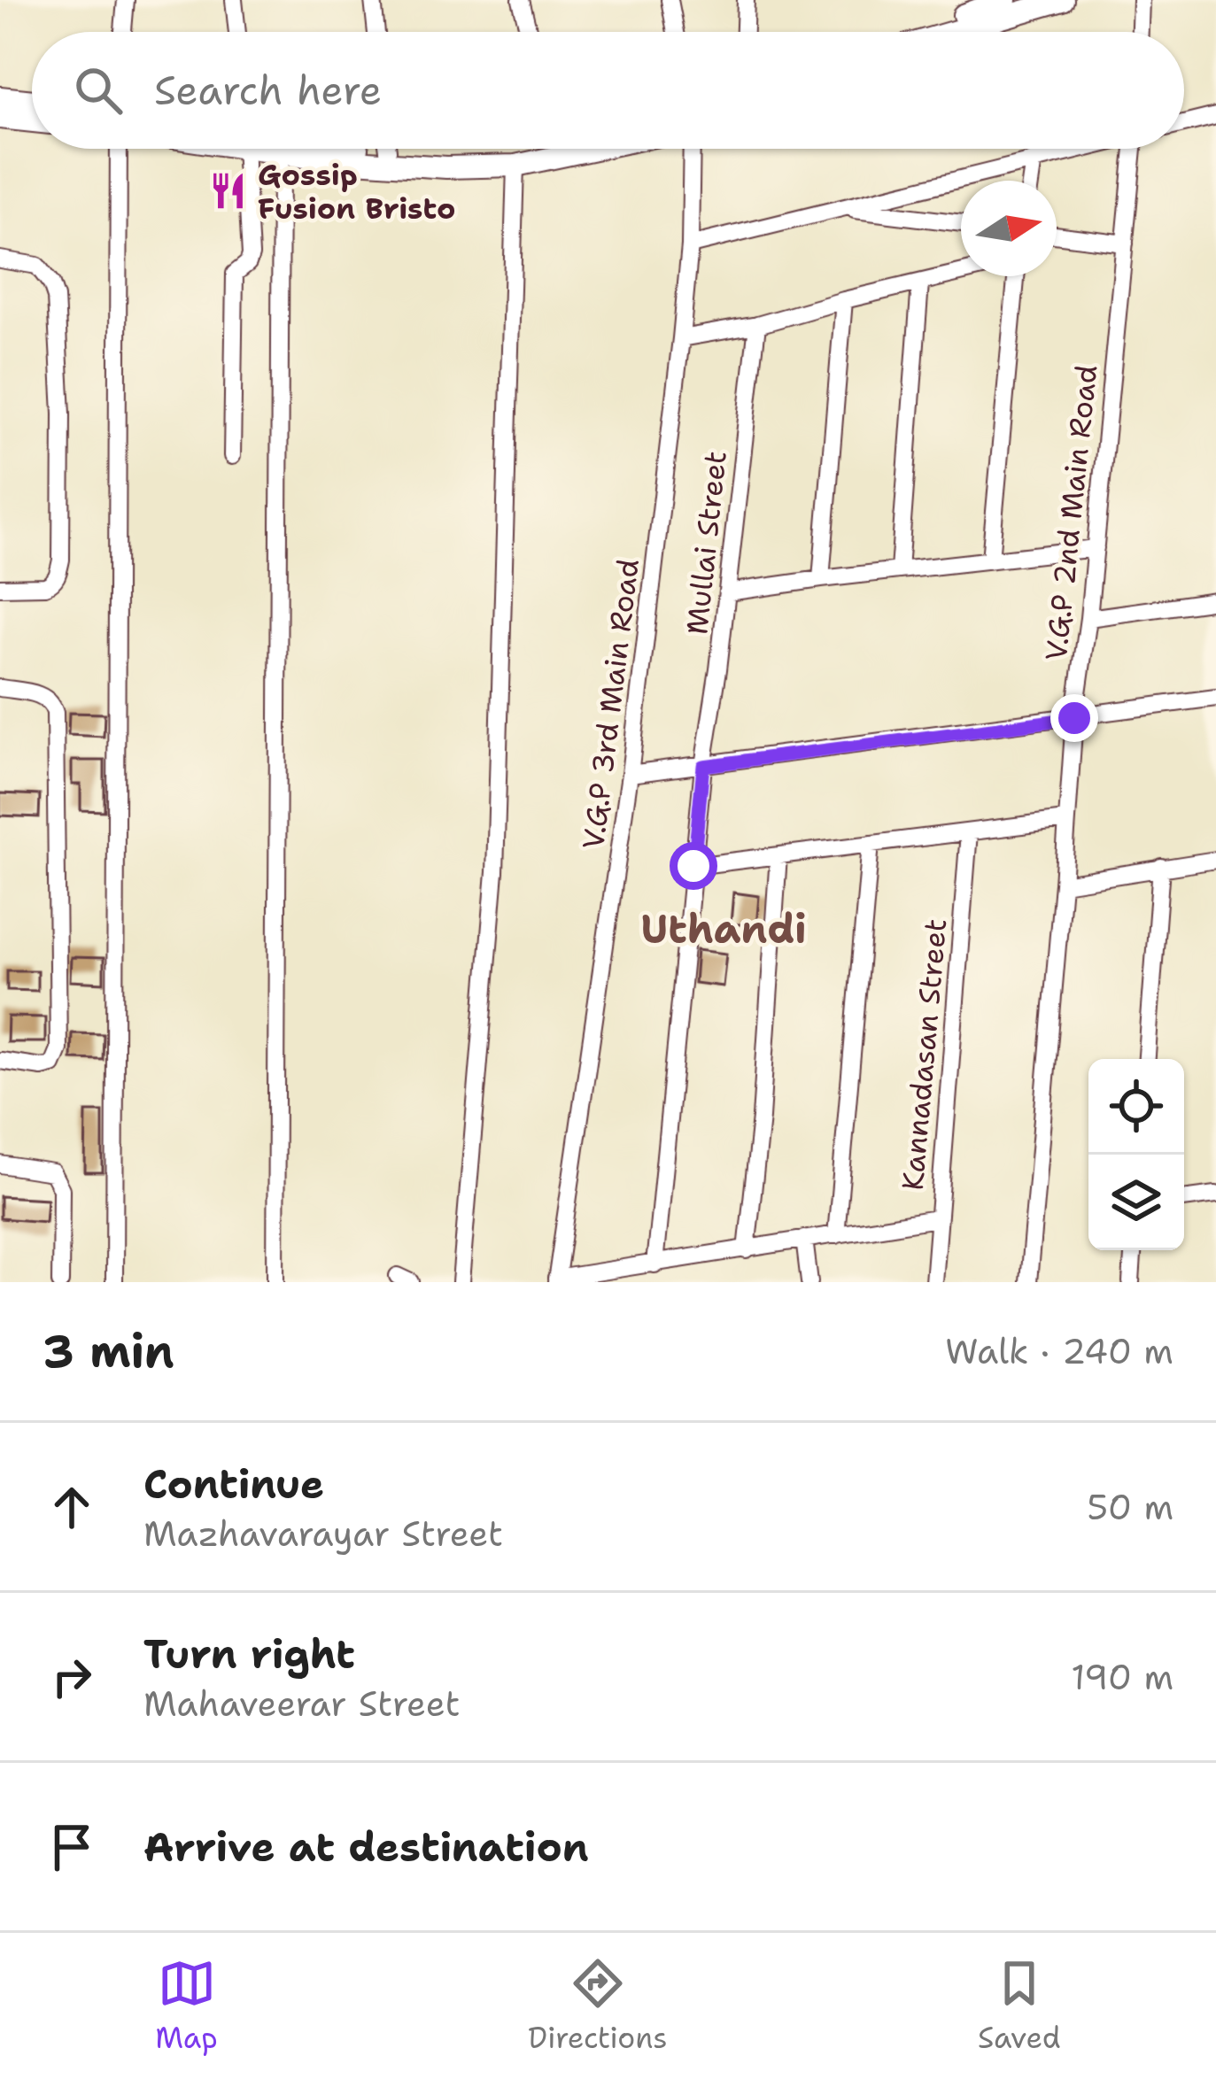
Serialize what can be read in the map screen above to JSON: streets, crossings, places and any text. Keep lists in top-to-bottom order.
{
  "streets": {
    "street": [
      "V.G.P 2nd Main Road",
      "Mullai Street",
      "V.G.P 3rd Main Road",
      "Kannadasan Street"
    ]
  },
  "districts": ["Uthandi"],
  "places": {
    "restaurant": ["Gossip Fusion Bristo"]
  },
  "north": "right",
  "page": {
    "search": "Search here",
    "heading": ["3 min", "Walk · 240 m"],
    "list": [
      ["Continue", "Mazhavarayar Street", "50 m"],
      ["Turn right", "Mahaveerar Street", "190 m"],
      "Arrive at destination"
    ],
    "nav": ["Map", "Directions", "Saved"]
  }
}
